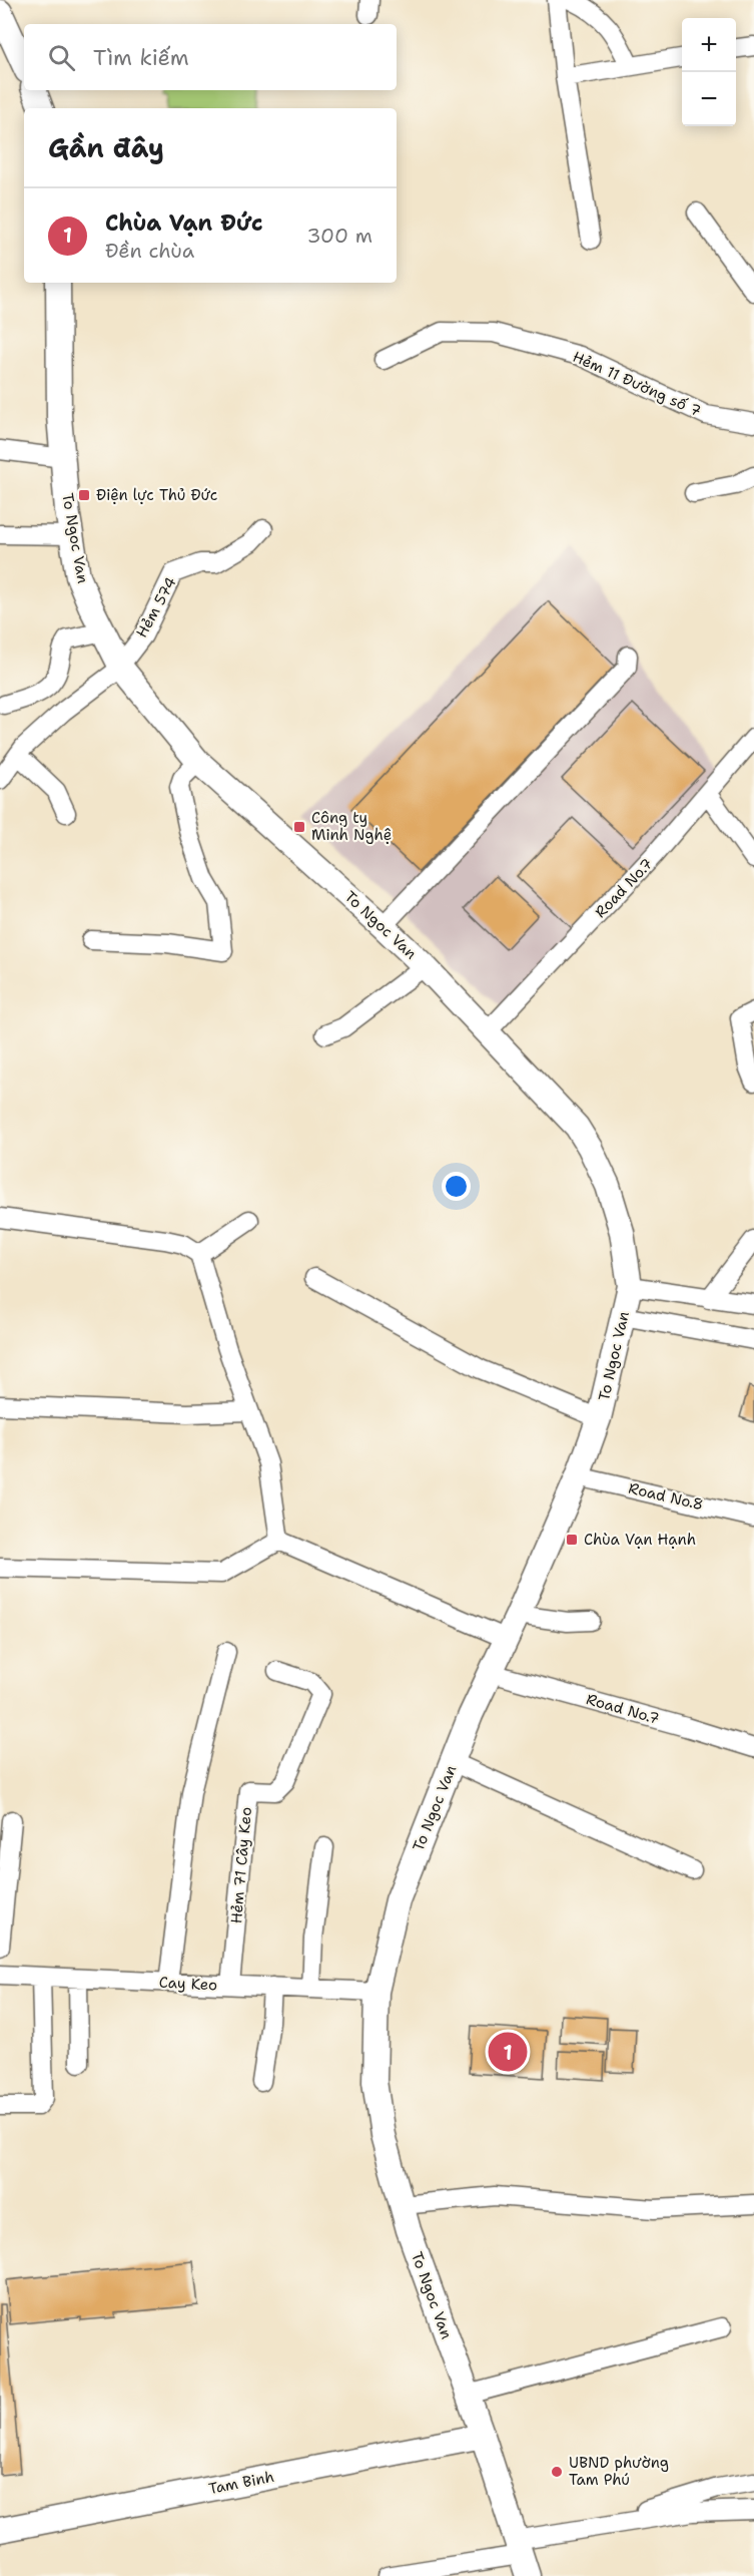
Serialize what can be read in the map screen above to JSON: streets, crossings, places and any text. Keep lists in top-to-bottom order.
{
  "streets": {
    "main road": ["To Ngoc Van", "Tam Binh"],
    "street": [
      "Hẻm 11 Đường số 7",
      "Hẻm 574",
      "Road No.7",
      "Road No.8",
      "Hẻm 71 Cây Keo",
      "Cay Keo"
    ]
  },
  "crossings": [
    ["To Ngoc Van", "Hẻm 574"],
    ["To Ngoc Van", "Road No.7"],
    ["To Ngoc Van", "Road No.8"],
    ["To Ngoc Van", "Cay Keo"],
    ["To Ngoc Van", "Tam Binh"],
    ["Hẻm 71 Cây Keo", "Cay Keo"]
  ],
  "places": {
    "transit": ["Điện lực Thủ Đức", "Công ty Minh Nghệ", "Chùa Vạn Hạnh"],
    "other": ["UBND phường Tam Phú"]
  },
  "page": {
    "map_buttons": ["+", "−"],
    "search": "Tìm kiếm",
    "heading": "Gần đây",
    "list": [
      {
        "mark": "1",
        "name": "Chùa Vạn Đức",
        "note": "Đền chùa",
        "value": "300 m"
      }
    ],
    "pins": "1"
  }
}
